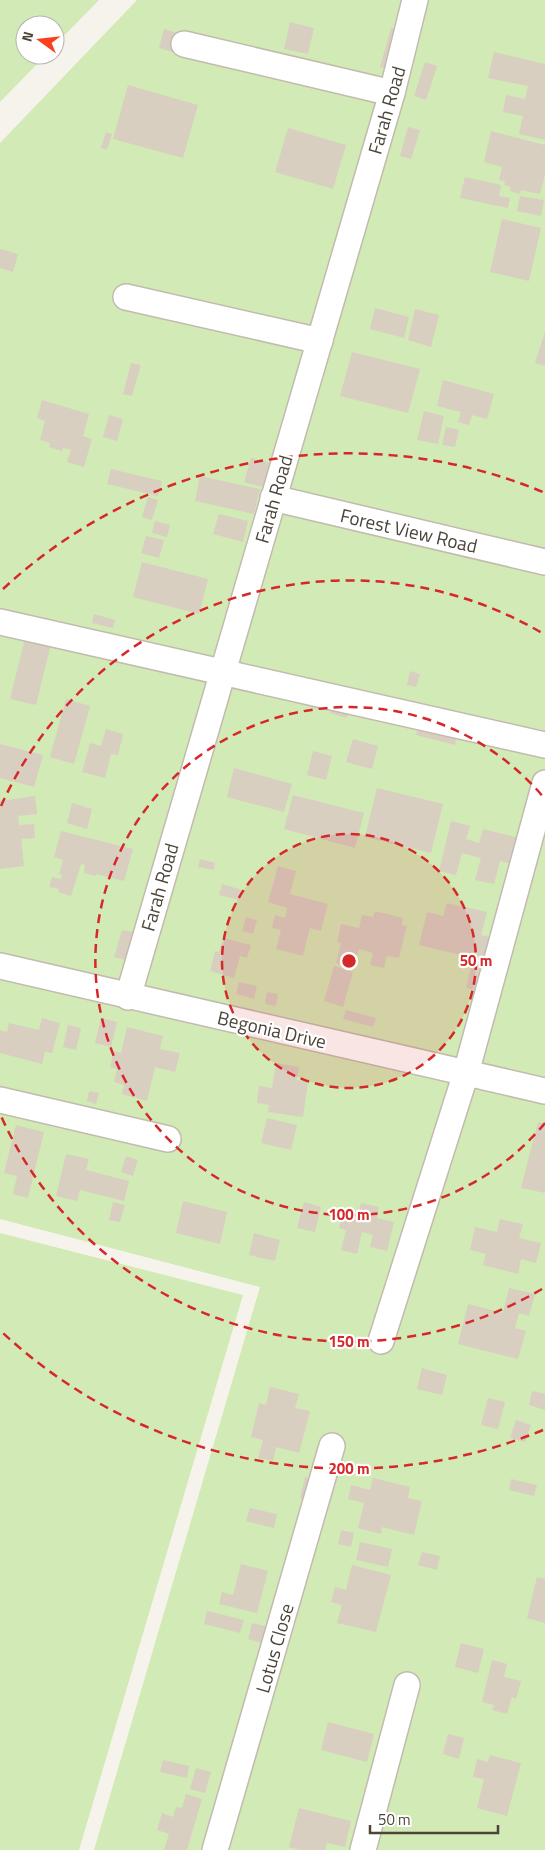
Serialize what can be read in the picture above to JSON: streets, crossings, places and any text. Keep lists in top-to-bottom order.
{
  "streets": {
    "street": [
      "Farah Road",
      "Forest View Road",
      "Begonia Drive",
      "Lotus Close"
    ]
  },
  "crossings": [
    ["Farah Road", "Forest View Road"],
    ["Farah Road", "Begonia Drive"]
  ],
  "scale_bar": "50 m",
  "north": "left",
  "rings": [
    "50 m",
    "100 m",
    "150 m",
    "200 m"
  ]
}
